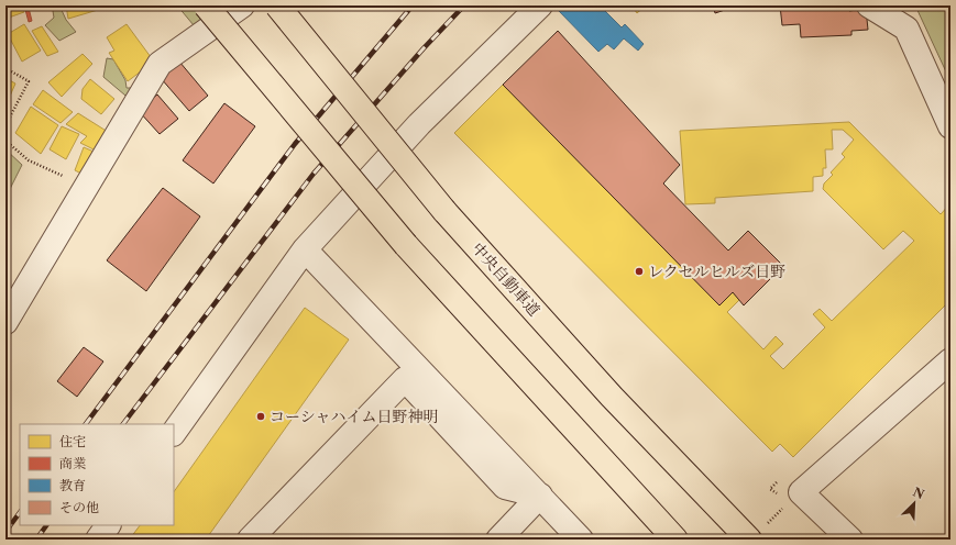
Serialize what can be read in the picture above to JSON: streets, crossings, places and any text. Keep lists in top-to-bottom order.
{
  "streets": {
    "highway": ["中央自動車道"]
  },
  "places": ["レクセルヒルズ日野", "コーシャハイム日野神明"],
  "legend": [
    "住宅",
    "商業",
    "教育",
    "その他"
  ],
  "north": "top right"
}
